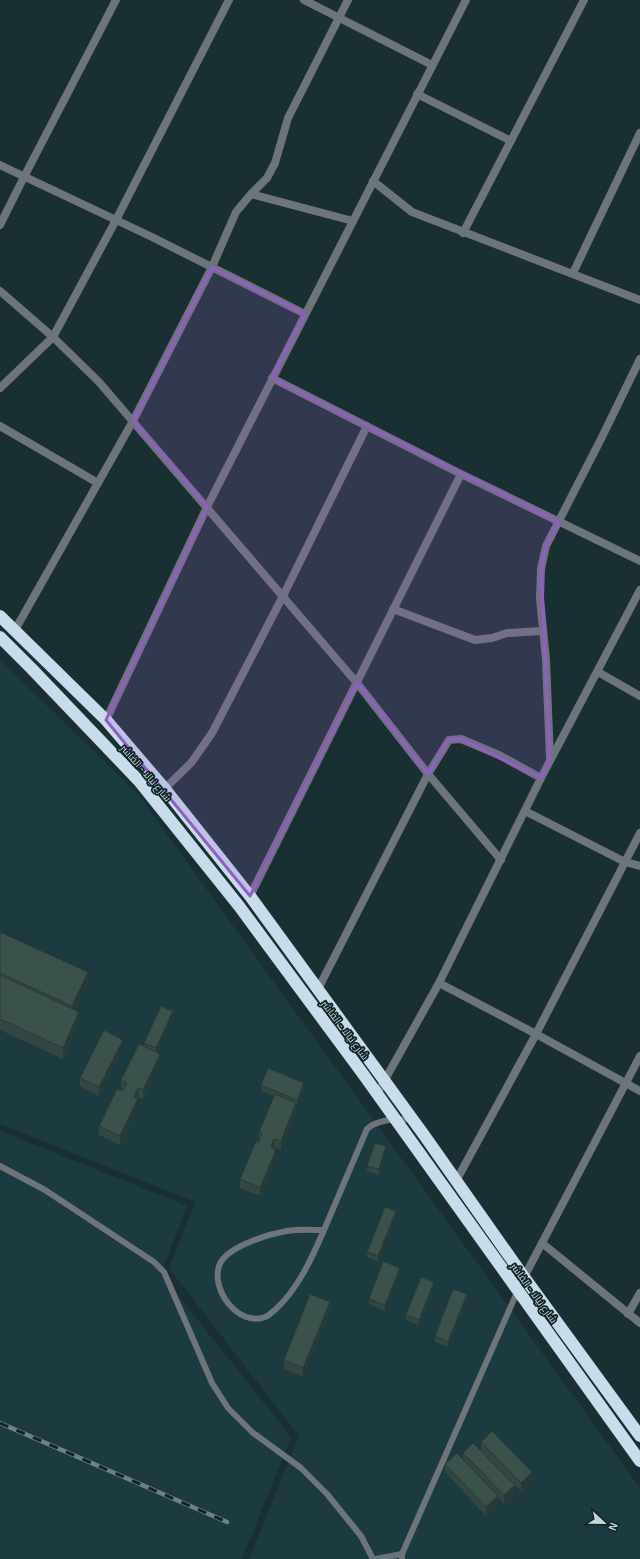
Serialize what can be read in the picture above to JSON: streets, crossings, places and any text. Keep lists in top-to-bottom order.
{
  "streets": {
    "highway": ["شارع نيالا - الفاشر"]
  },
  "north": "right"
}
